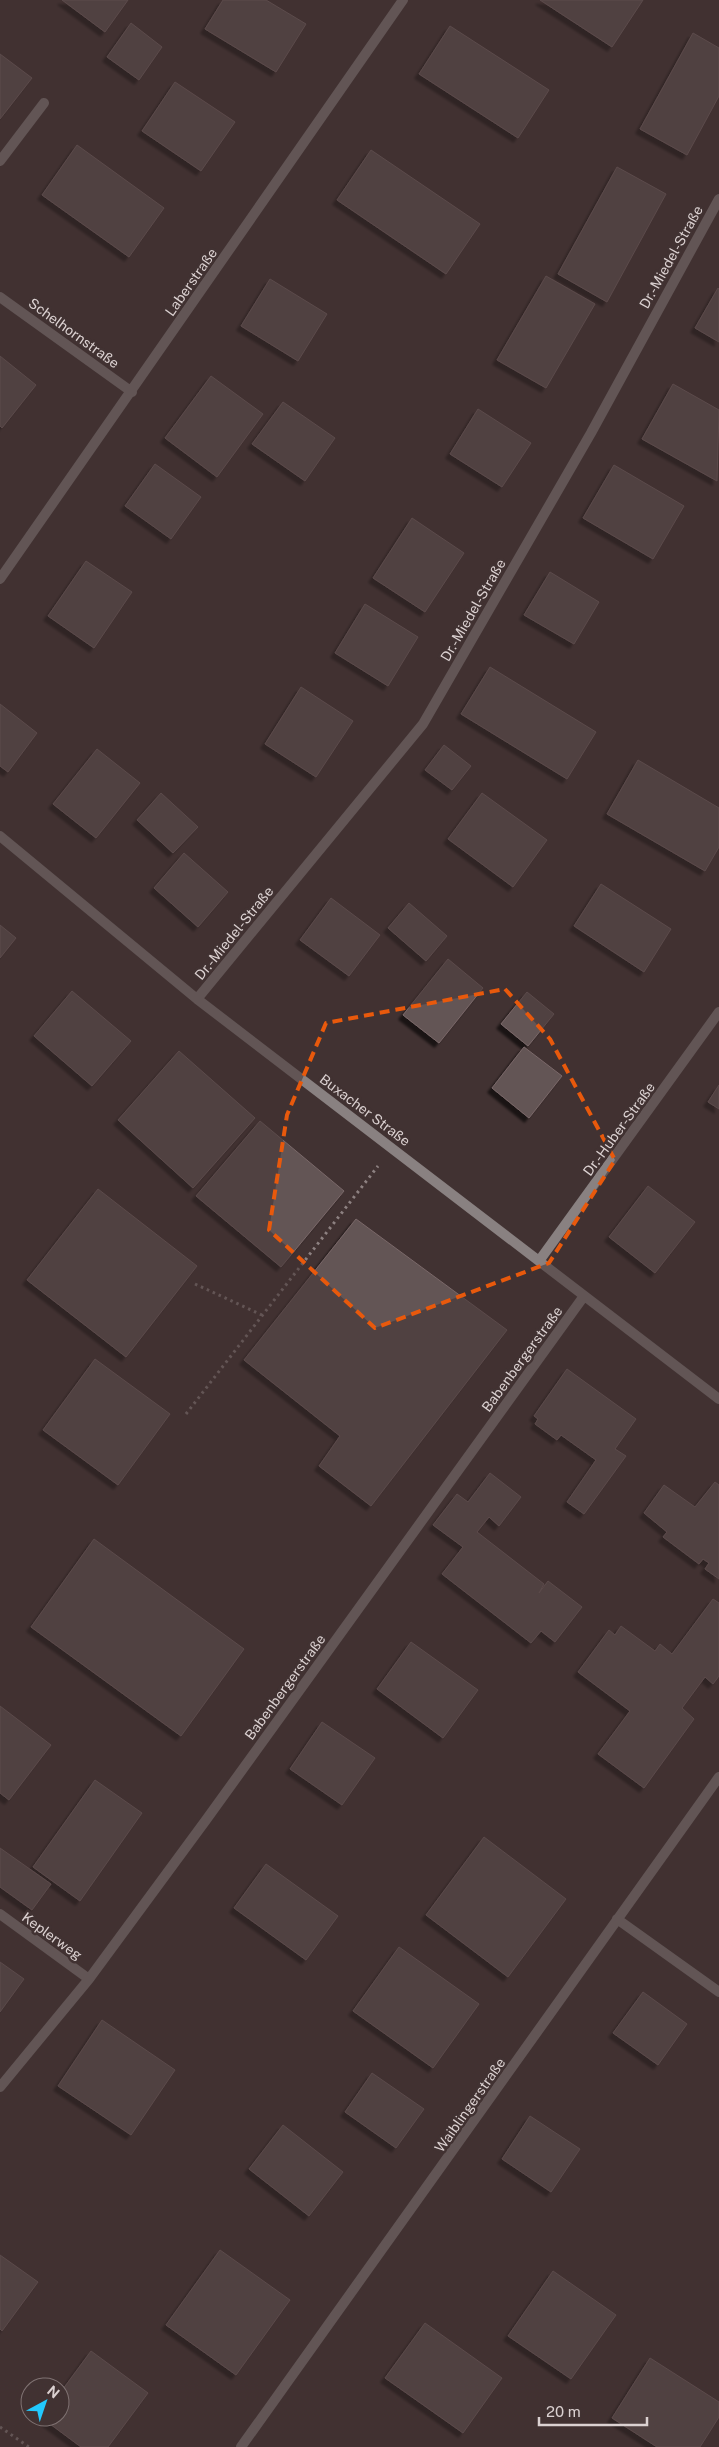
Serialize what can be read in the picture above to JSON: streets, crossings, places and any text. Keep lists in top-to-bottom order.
{
  "streets": {
    "street": [
      "Dr.-Miedel-Straße",
      "Laberstraße",
      "Schelhornstraße",
      "Buxacher Straße",
      "Dr.-Huber-Straße",
      "Babenbergerstraße",
      "Keplerweg",
      "Waiblingerstraße"
    ]
  },
  "crossings": [
    ["Dr.-Miedel-Straße", "Buxacher Straße"],
    ["Laberstraße", "Schelhornstraße"],
    ["Buxacher Straße", "Dr.-Huber-Straße"],
    ["Buxacher Straße", "Babenbergerstraße"],
    ["Babenbergerstraße", "Keplerweg"]
  ],
  "scale_bar": "20 m",
  "north": "top right"
}
